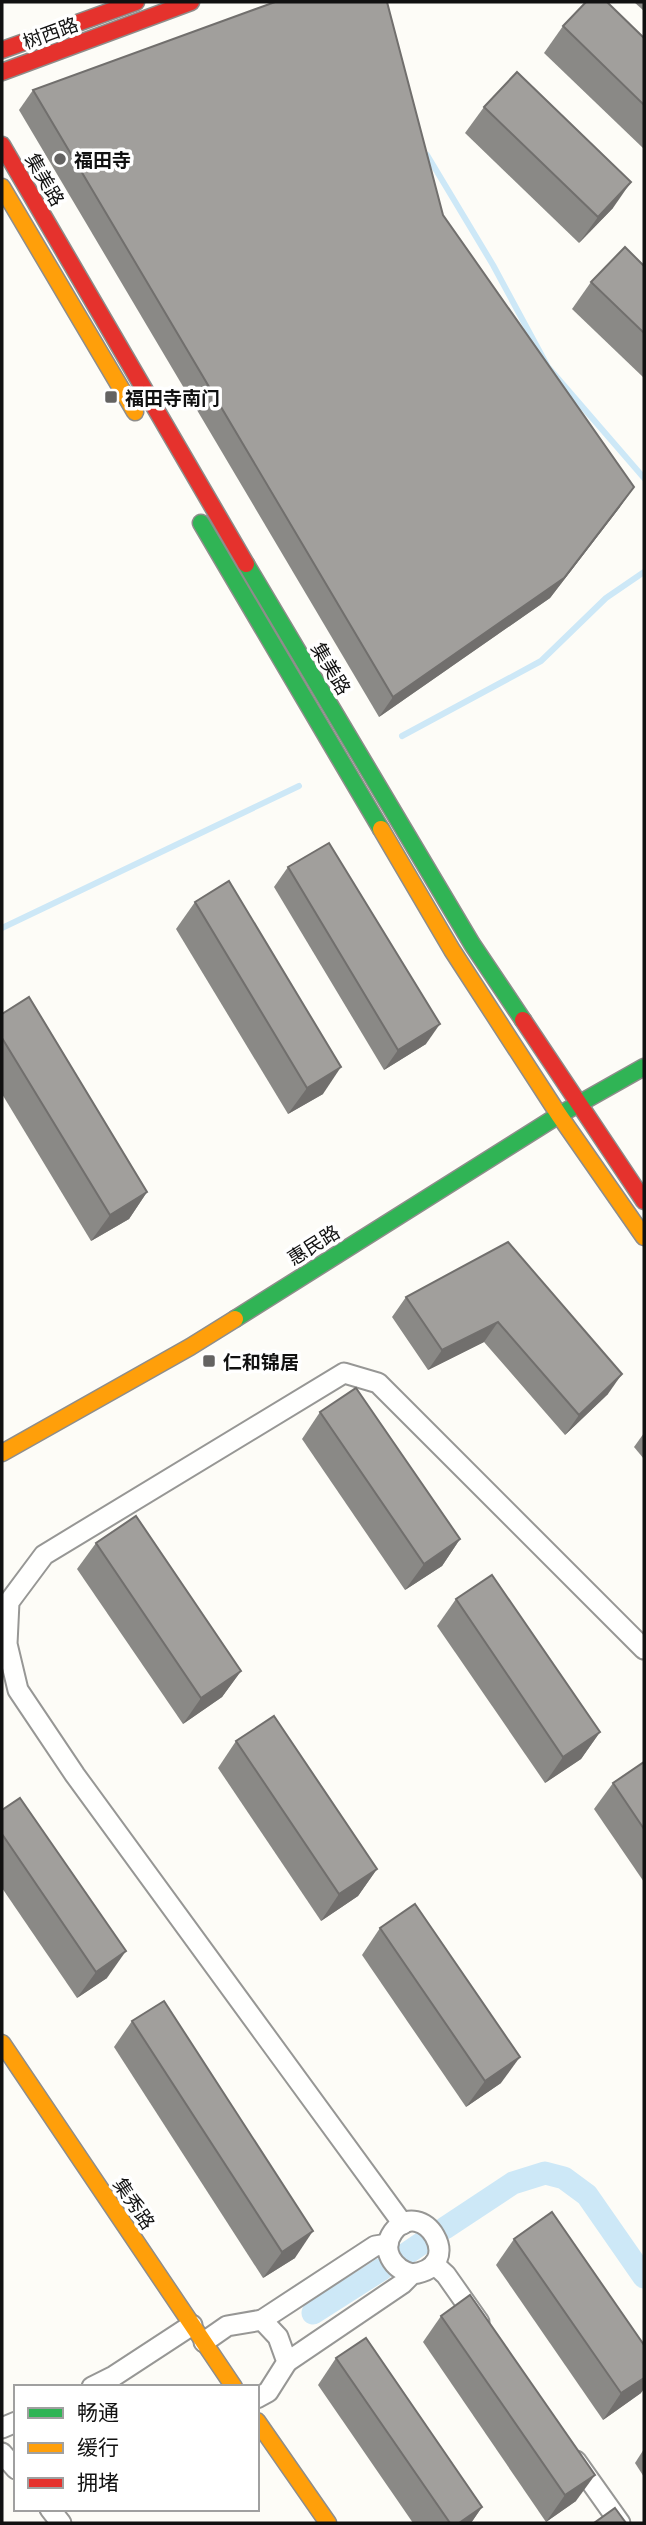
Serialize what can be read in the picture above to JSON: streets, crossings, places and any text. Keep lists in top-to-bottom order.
{
  "streets": {
    "main road": [
      "树西路",
      "集美路",
      "惠民路",
      "集秀路"
    ]
  },
  "crossings": [
    ["集美路", "惠民路"]
  ],
  "places": {
    "other": ["福田寺"],
    "transit": ["福田寺南门", "仁和锦居"]
  },
  "legend": ["畅通", "缓行", "拥堵"]
}
